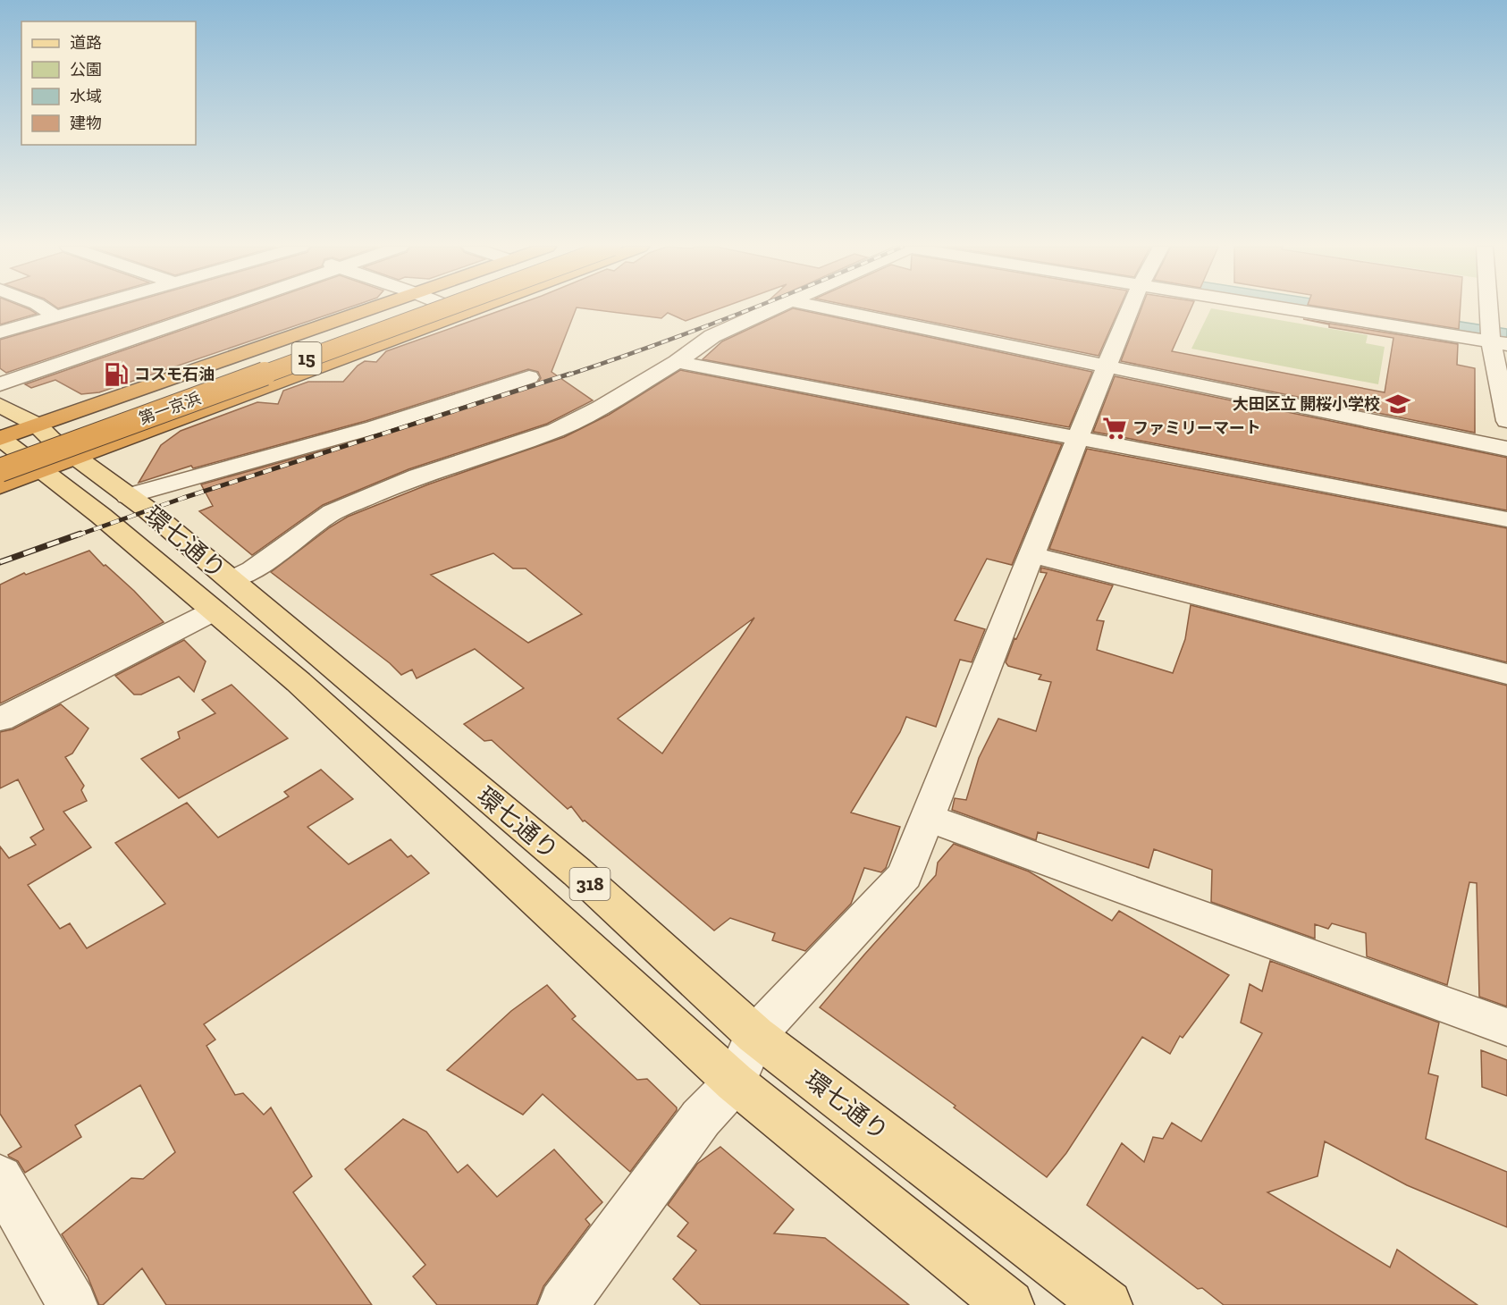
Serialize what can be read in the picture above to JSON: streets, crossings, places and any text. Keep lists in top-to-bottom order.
{
  "streets": {
    "highway": ["15", "第一京浜"],
    "main road": ["環七通り", "318"]
  },
  "crossings": [
    ["15", "第一京浜"],
    ["15", "環七通り"],
    ["第一京浜", "環七通り"]
  ],
  "places": {
    "fuel station": ["コスモ石油"],
    "school or university": ["大田区立 開桜小学校"],
    "supermarket": ["ファミリーマート"]
  },
  "legend": [
    "道路",
    "公園",
    "水域",
    "建物"
  ]
}
